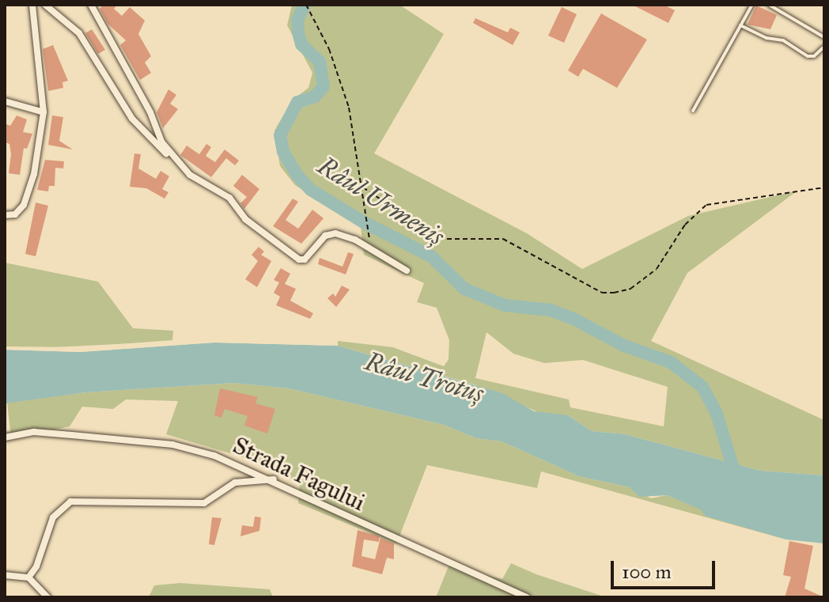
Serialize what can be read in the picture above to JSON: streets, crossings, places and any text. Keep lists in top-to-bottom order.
{
  "streets": {
    "street": ["Strada Fagului"]
  },
  "water": ["Râul Urmeniș", "Râul Trotuș"],
  "scale_bar": "100 m"
}
